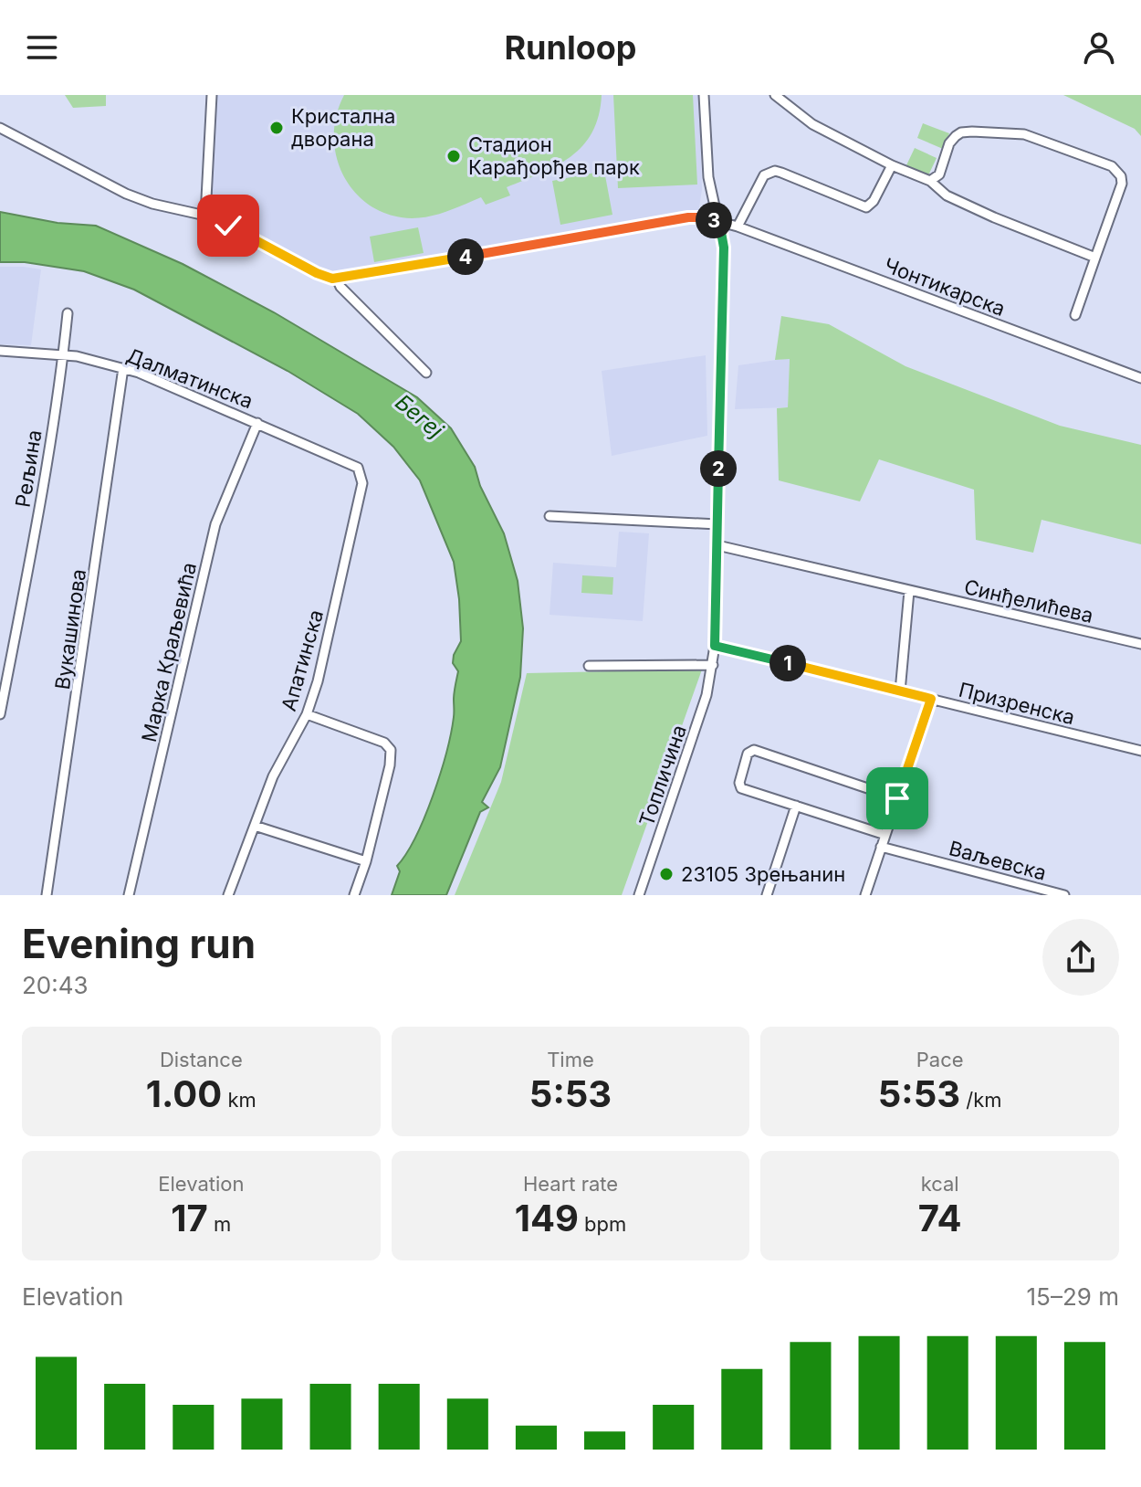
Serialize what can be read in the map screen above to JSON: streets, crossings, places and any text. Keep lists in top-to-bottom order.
{
  "streets": {
    "street": [
      "Чонтикарска",
      "Далматинска",
      "Рељина",
      "Синђелићева",
      "Вукашинова",
      "Марка Краљевића",
      "Апатинска",
      "Призренска",
      "Топличина",
      "Ваљевска"
    ]
  },
  "crossings": [
    ["Чонтикарска", "Топличина"],
    ["Далматинска", "Рељина"],
    ["Далматинска", "Вукашинова"],
    ["Далматинска", "Марка Краљевића"],
    ["Далматинска", "Апатинска"],
    ["Синђелићева", "Топличина"],
    ["Призренска", "Топличина"]
  ],
  "water": ["Бегеј"],
  "places": ["Кристална дворана", "Стадион Карађорђев парк", "23105 Зрењанин"],
  "page": {
    "header": "Runloop",
    "pins": [
      "3",
      "4",
      "2",
      "1"
    ],
    "heading": ["Evening run", "20:43"],
    "stats": [
      ["Distance", "1.00 km"],
      ["Time", "5:53"],
      ["Pace", "5:53 /km"],
      ["Elevation", "17 m"],
      ["Heart rate", "149 bpm"],
      ["kcal", "74"]
    ],
    "chart": ["Elevation", "15–29 m"]
  }
}
